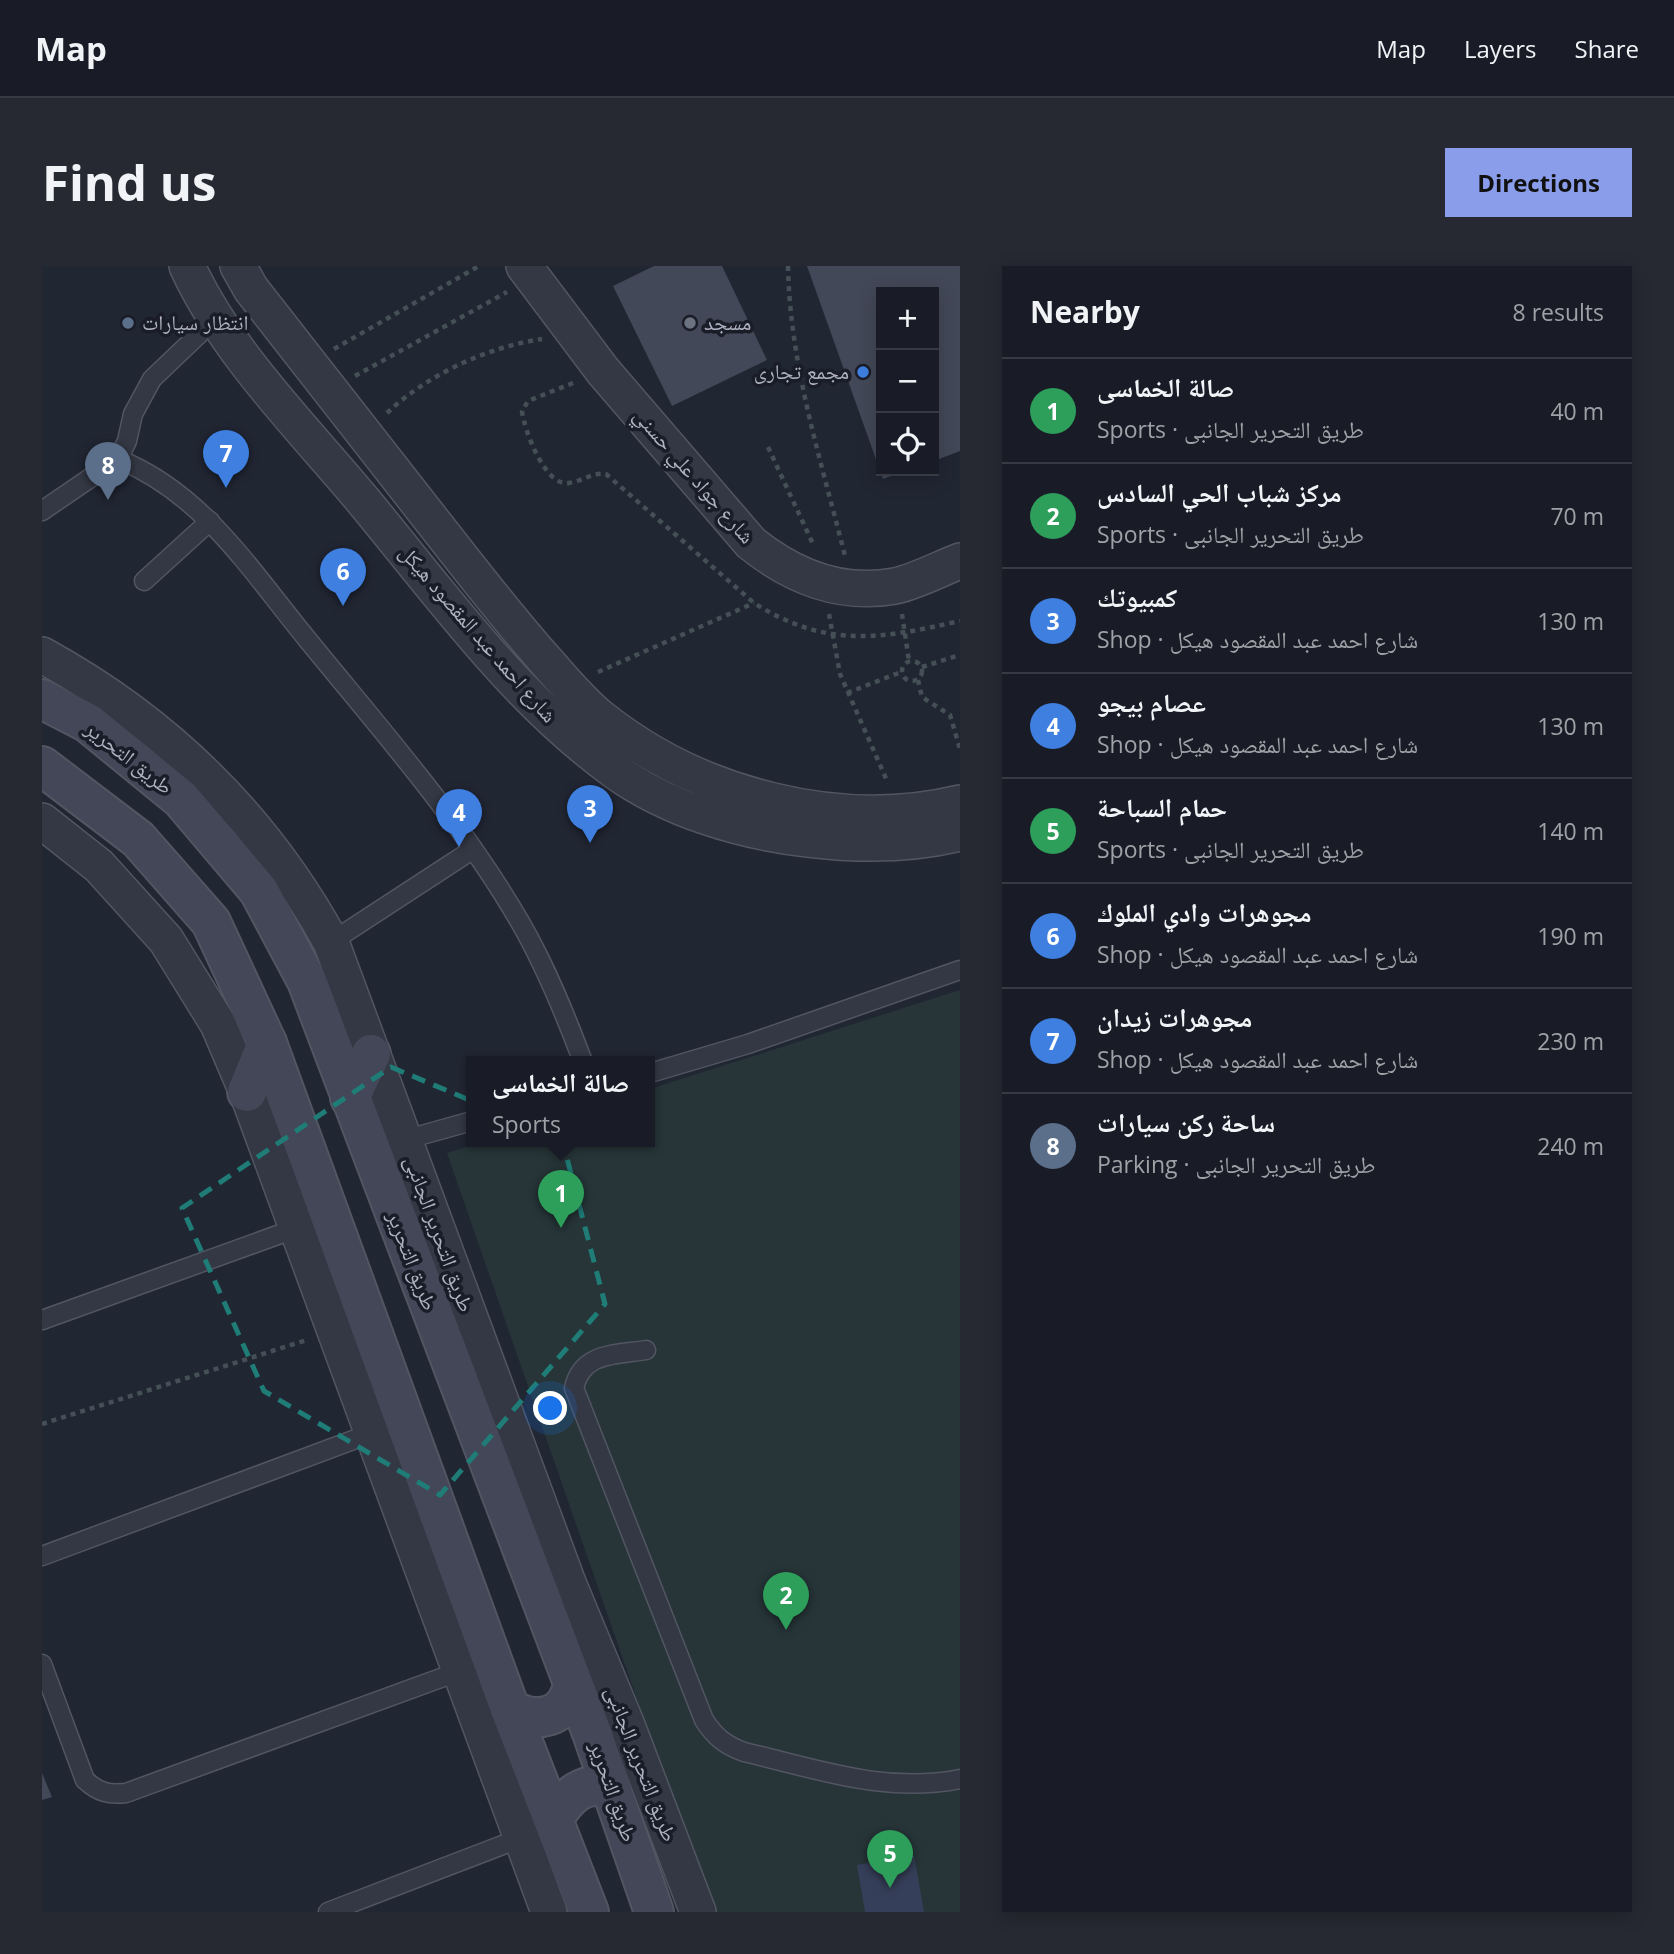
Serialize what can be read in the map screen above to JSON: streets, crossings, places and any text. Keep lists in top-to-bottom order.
{
  "streets": {
    "street": [
      "شارع جواد علي حسني",
      "شارع احمد عبد المقصود هيكل",
      "طريق التحرير",
      "طريق التحرير الجانبى"
    ]
  },
  "places": ["انتظار سيارات", "مسجد", "مجمع تجارى"],
  "page": {
    "header": "Map",
    "nav": ["Map", "Layers", "Share"],
    "buttons": "Directions",
    "title": "Find us",
    "heading": ["Nearby", "8 results"],
    "map_buttons": ["+", "−"],
    "list": [
      {
        "mark": "1",
        "name": "صالة الخماسى",
        "note": "Sports · طريق التحرير الجانبى",
        "value": "40 m"
      },
      {
        "mark": "2",
        "name": "مركز شباب الحي السادس",
        "note": "Sports · طريق التحرير الجانبى",
        "value": "70 m"
      },
      {
        "mark": "3",
        "name": "كمبيوتك",
        "note": "Shop · شارع احمد عبد المقصود هيكل",
        "value": "130 m"
      },
      {
        "mark": "4",
        "name": "عصام بيجو",
        "note": "Shop · شارع احمد عبد المقصود هيكل",
        "value": "130 m"
      },
      {
        "mark": "5",
        "name": "حمام السباحة",
        "note": "Sports · طريق التحرير الجانبى",
        "value": "140 m"
      },
      {
        "mark": "6",
        "name": "مجوهرات وادي الملوك",
        "note": "Shop · شارع احمد عبد المقصود هيكل",
        "value": "190 m"
      },
      {
        "mark": "7",
        "name": "مجوهرات زيدان",
        "note": "Shop · شارع احمد عبد المقصود هيكل",
        "value": "230 m"
      },
      {
        "mark": "8",
        "name": "ساحة ركن سيارات",
        "note": "Parking · طريق التحرير الجانبى",
        "value": "240 m"
      }
    ],
    "pins": [
      "7",
      "8",
      "6",
      "3",
      "4",
      "1",
      "2",
      "5"
    ],
    "popup": ["صالة الخماسى", "Sports"]
  }
}
